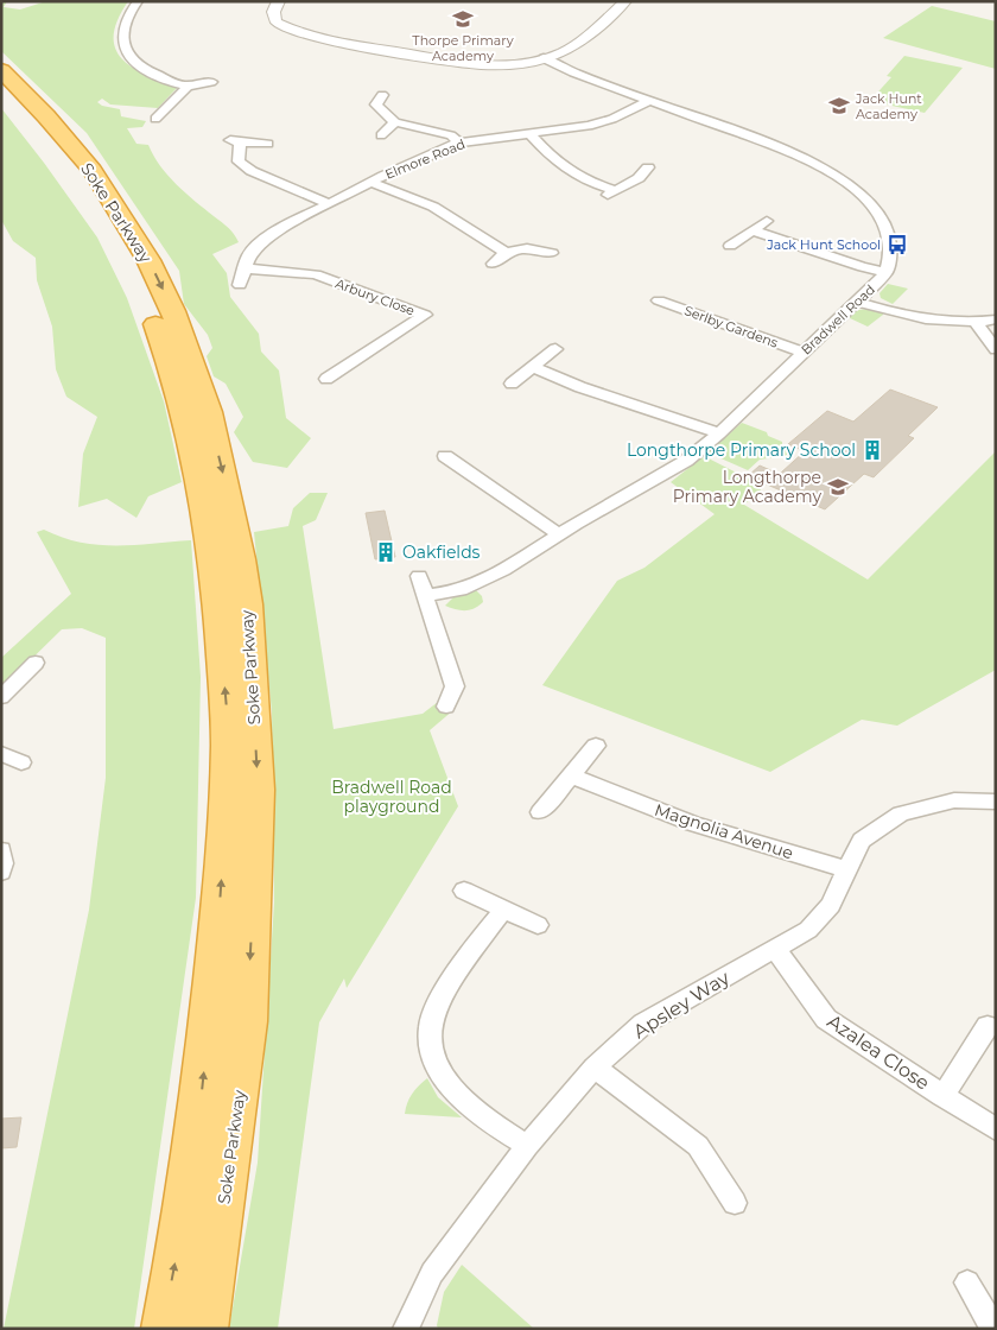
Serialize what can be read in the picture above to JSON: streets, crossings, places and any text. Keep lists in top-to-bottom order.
{
  "streets": {
    "highway": ["Soke Parkway"],
    "street": [
      "Elmore Road",
      "Arbury Close",
      "Bradwell Road",
      "Serlby Gardens",
      "Magnolia Avenue",
      "Apsley Way",
      "Azalea Close"
    ]
  },
  "crossings": [
    ["Elmore Road", "Arbury Close"],
    ["Elmore Road", "Bradwell Road"],
    ["Bradwell Road", "Serlby Gardens"],
    ["Magnolia Avenue", "Apsley Way"],
    ["Apsley Way", "Azalea Close"]
  ],
  "parks": ["Bradwell Road playground"],
  "places": {
    "school or university": ["Thorpe Primary Academy", "Jack Hunt Academy", "Longthorpe Primary Academy"],
    "bus stop": ["Jack Hunt School"],
    "building": ["Longthorpe Primary School", "Oakfields"]
  }
}
